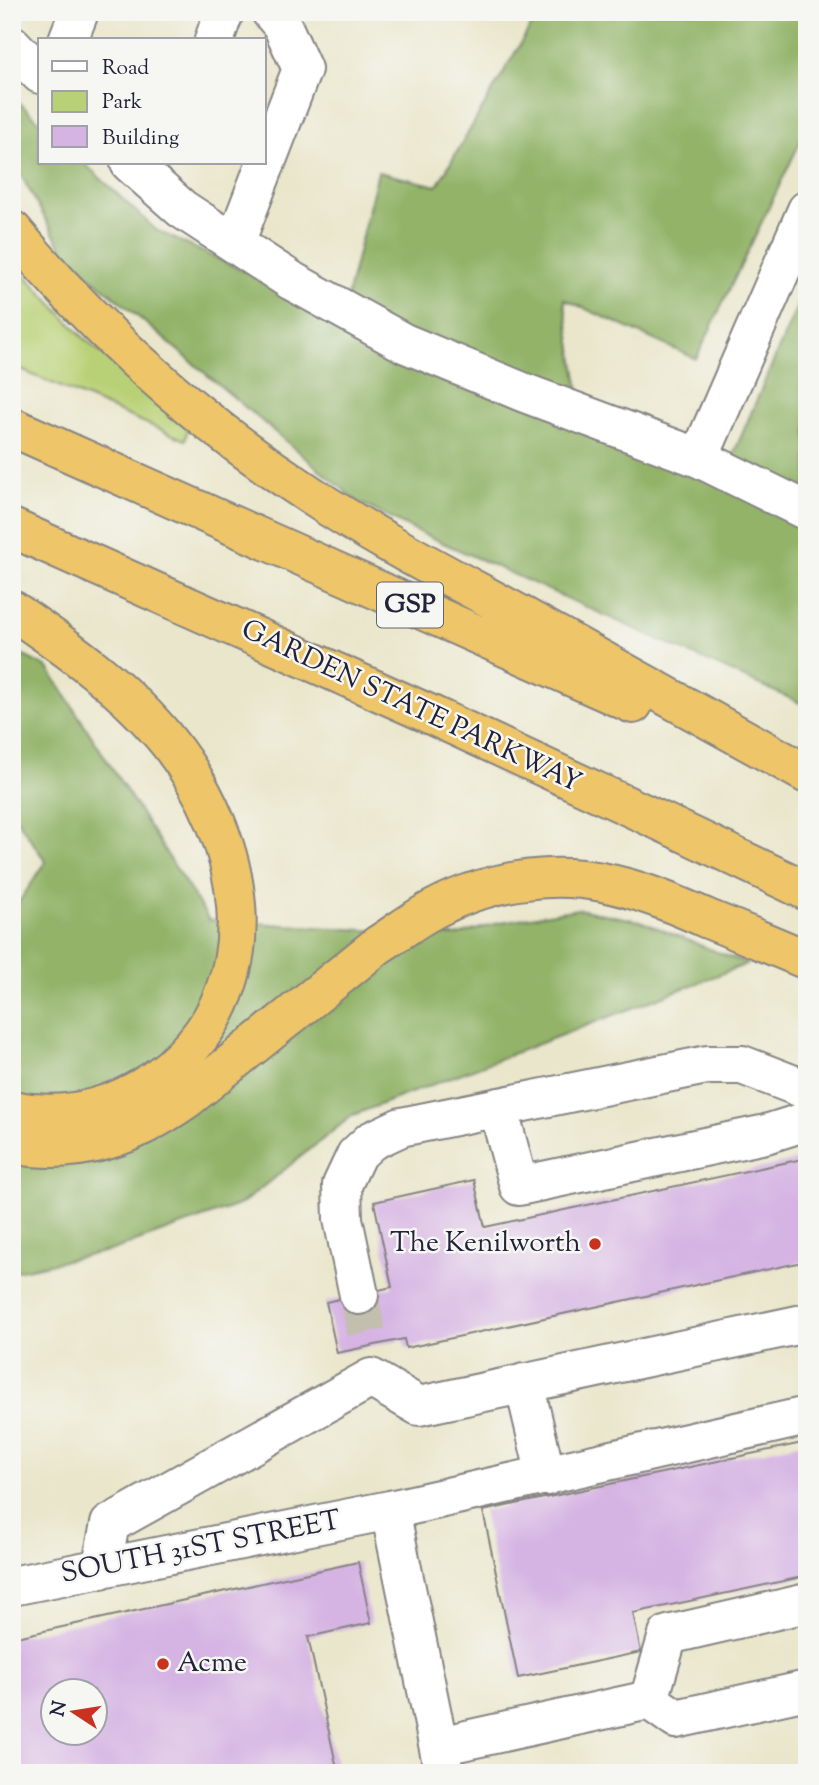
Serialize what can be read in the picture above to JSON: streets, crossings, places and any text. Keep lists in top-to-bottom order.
{
  "streets": {
    "highway": ["GSP", "GARDEN STATE PARKWAY"],
    "street": ["SOUTH 31ST STREET"]
  },
  "places": ["The Kenilworth", "Acme"],
  "legend": ["Road", "Park", "Building"],
  "north": "left"
}
